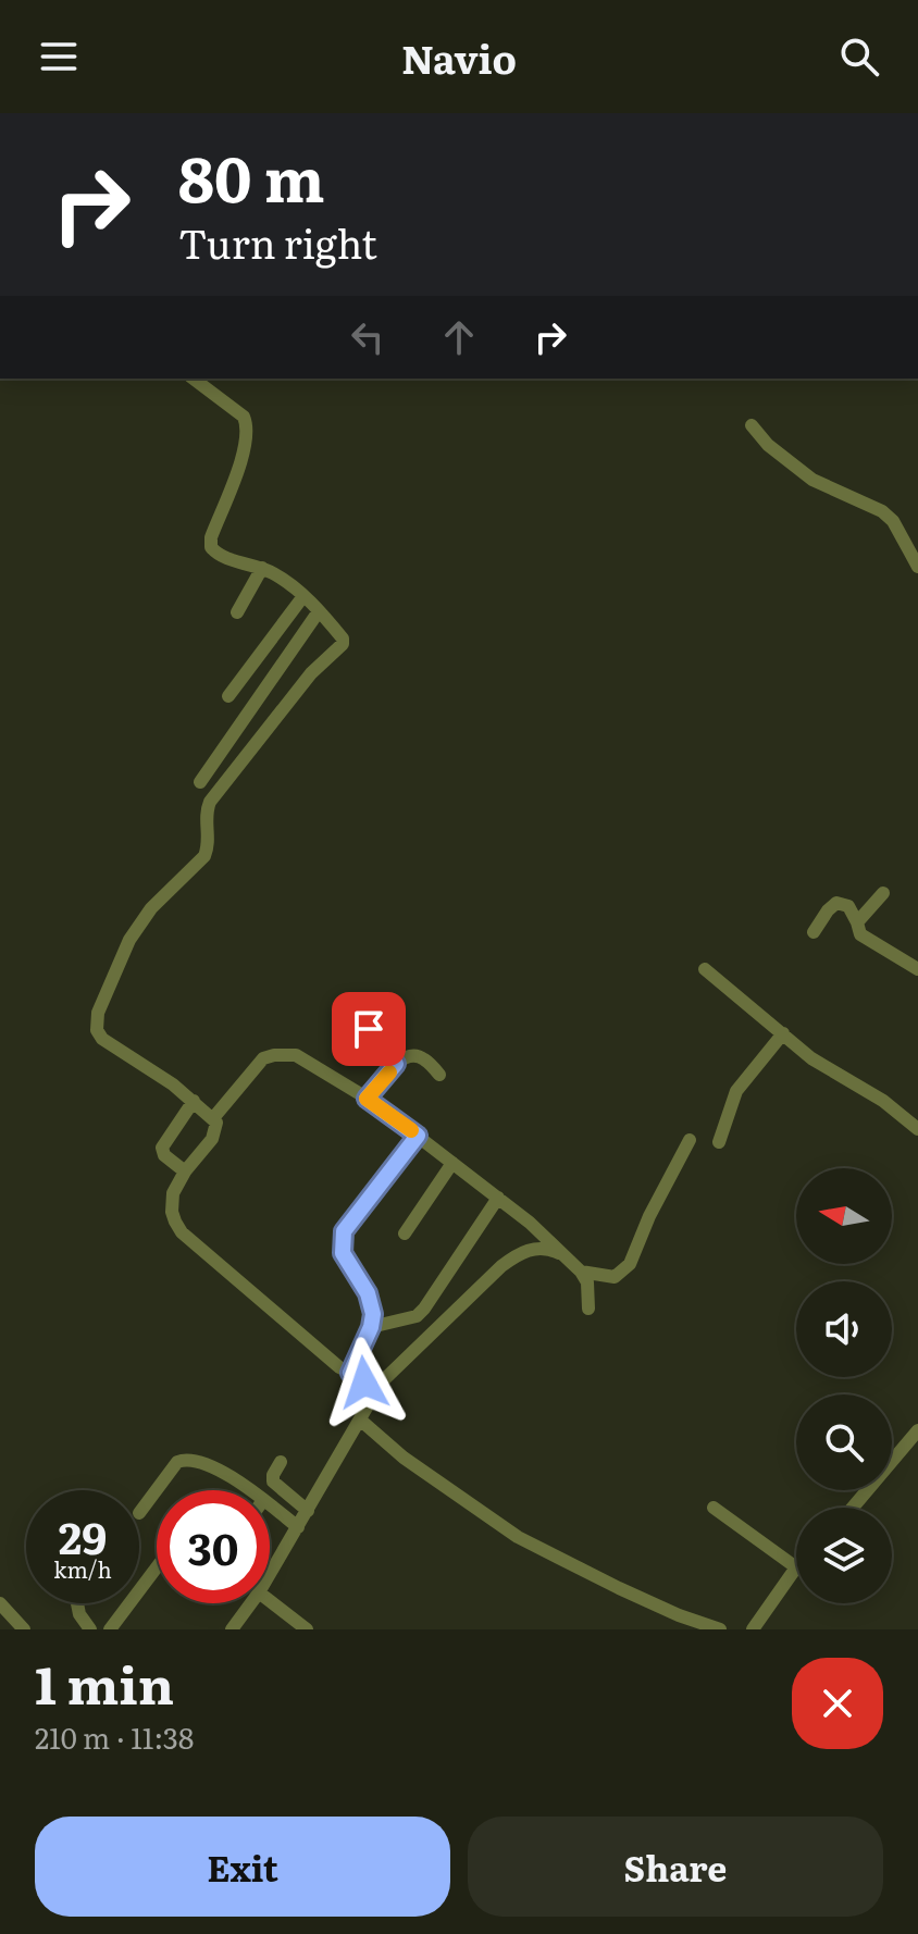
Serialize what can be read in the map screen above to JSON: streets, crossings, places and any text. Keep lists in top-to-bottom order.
{
  "north": "left",
  "page": {
    "header": "Navio",
    "turn": ["80 m", "Turn right"],
    "speed": "29 km/h",
    "limit": "30",
    "heading": ["1 min", "210 m · 11:38"],
    "buttons": ["Exit", "Share"]
  }
}
